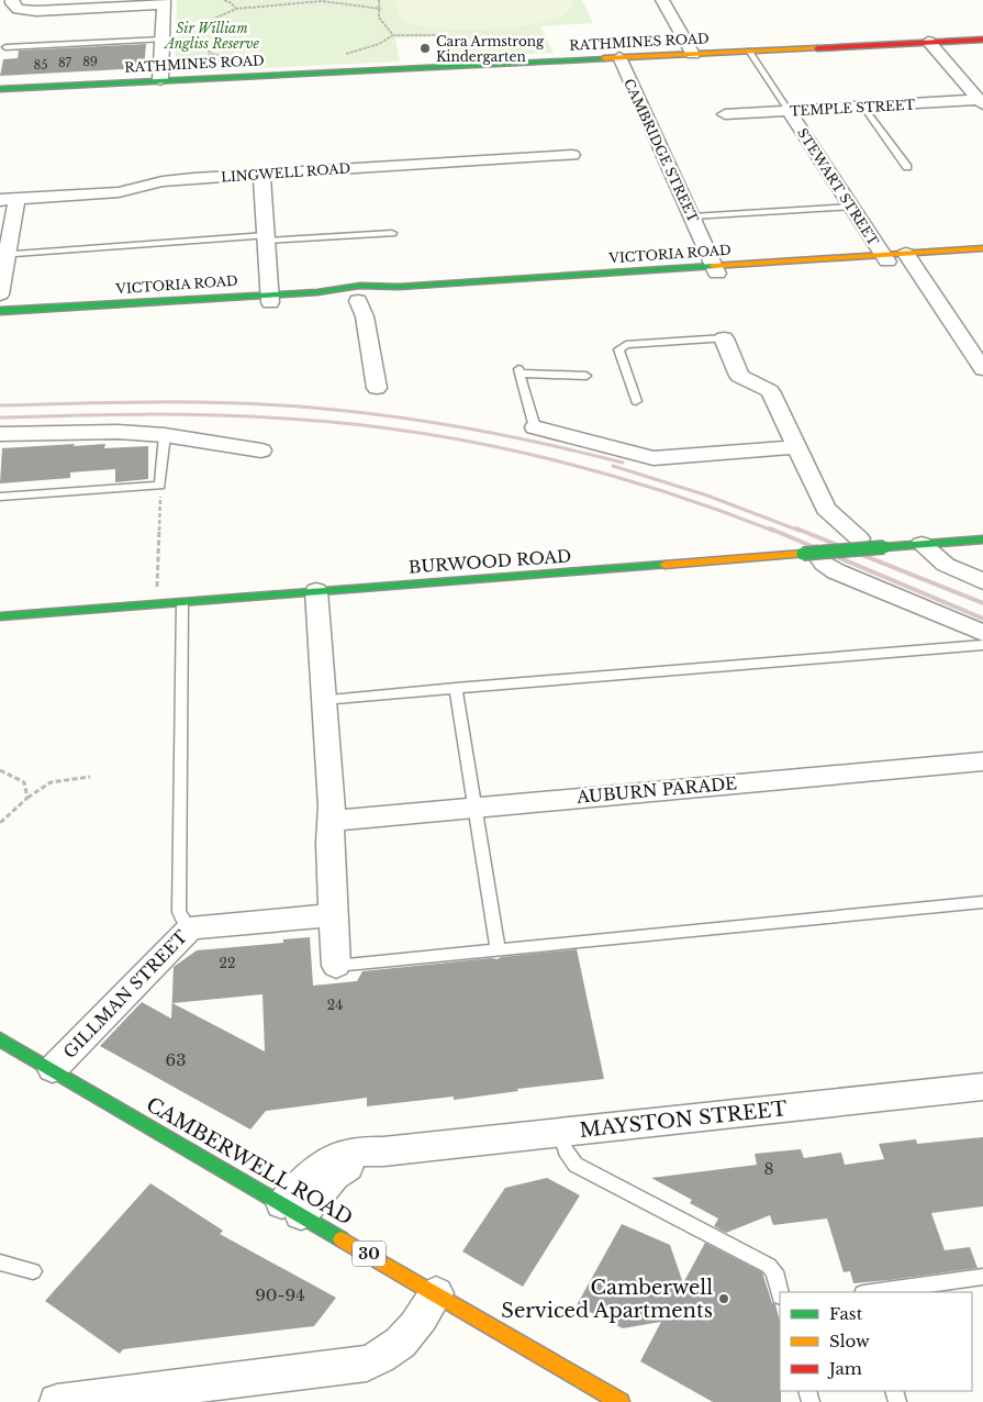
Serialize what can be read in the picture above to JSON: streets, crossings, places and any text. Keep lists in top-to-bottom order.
{
  "streets": {
    "street": [
      "RATHMINES ROAD",
      "TEMPLE STREET",
      "CAMBRIDGE STREET",
      "LINGWELL ROAD",
      "STEWART STREET",
      "VICTORIA ROAD",
      "BURWOOD ROAD",
      "AUBURN PARADE",
      "GILLMAN STREET",
      "MAYSTON STREET",
      "CAMBERWELL ROAD",
      "30"
    ]
  },
  "crossings": [
    ["RATHMINES ROAD", "CAMBRIDGE STREET"],
    ["TEMPLE STREET", "STEWART STREET"],
    ["CAMBRIDGE STREET", "VICTORIA ROAD"],
    ["STEWART STREET", "VICTORIA ROAD"],
    ["GILLMAN STREET", "CAMBERWELL ROAD"],
    ["MAYSTON STREET", "CAMBERWELL ROAD"]
  ],
  "parks": ["Sir William Angliss Reserve"],
  "places": ["Cara Armstrong Kindergarten", "Camberwell Serviced Apartments"],
  "house_numbers": [
    "89",
    "87",
    "85",
    "22",
    "24",
    "63",
    "8",
    "90-94"
  ],
  "legend": ["Fast", "Slow", "Jam"]
}
